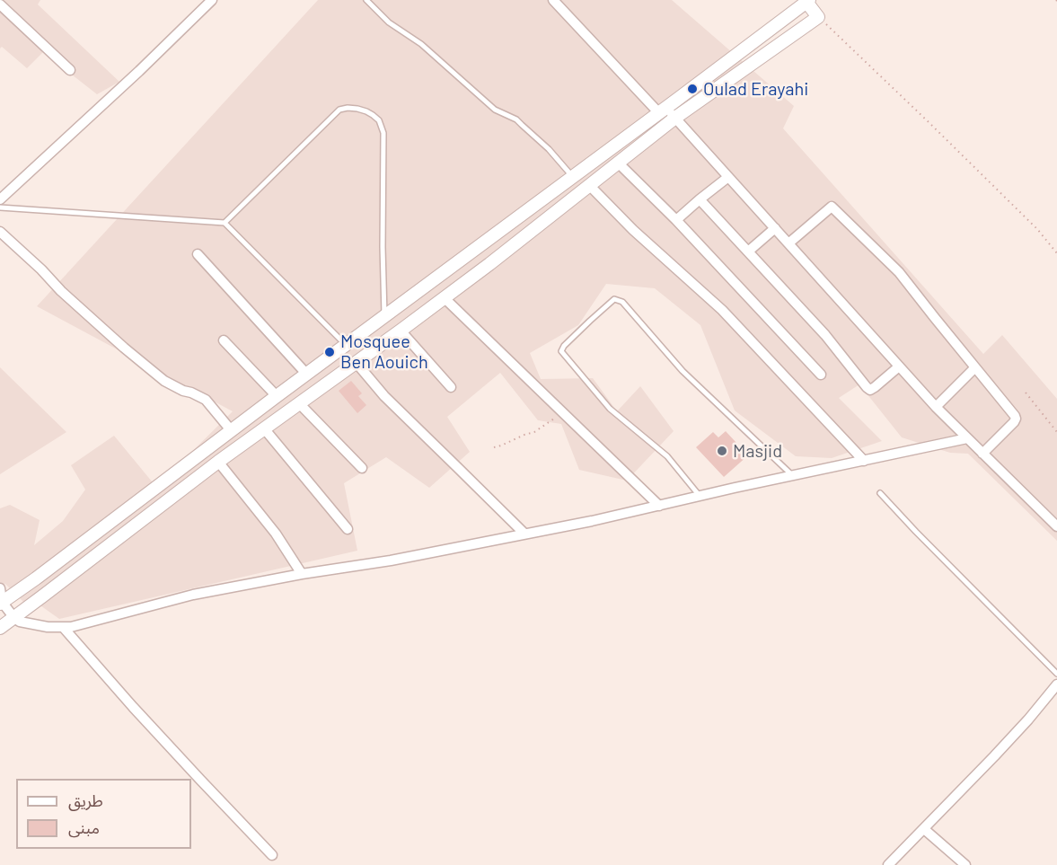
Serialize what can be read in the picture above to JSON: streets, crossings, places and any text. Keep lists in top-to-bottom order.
{
  "places": ["Oulad Erayahi", "Mosquee Ben Aouich", "Masjid"],
  "legend": ["طريق", "مبنى"]
}
